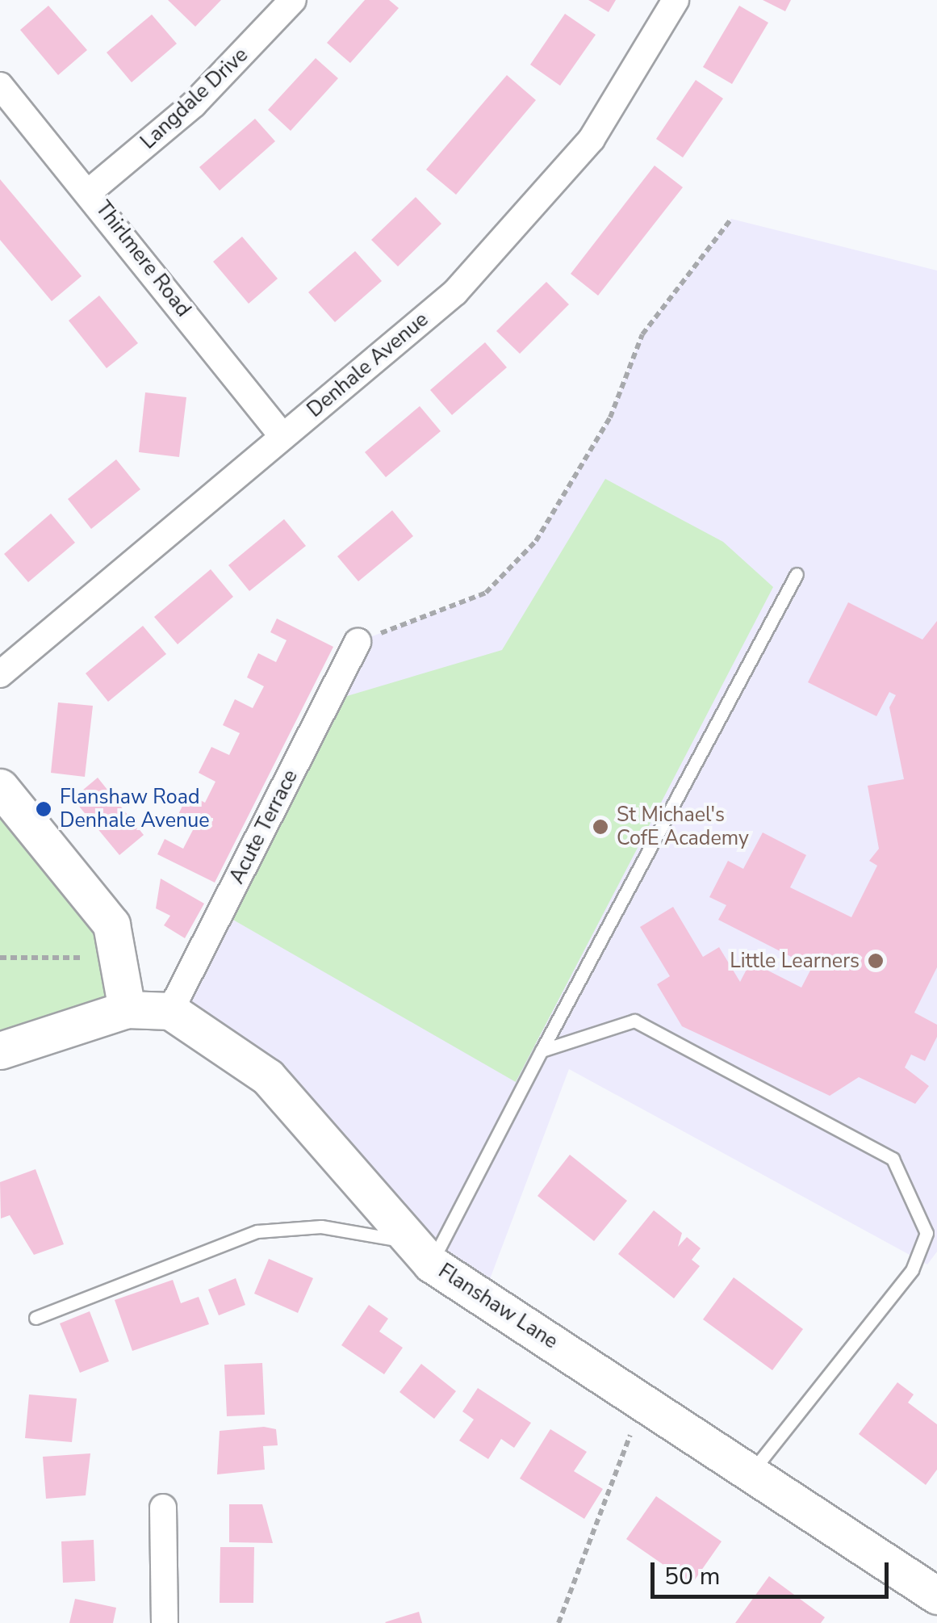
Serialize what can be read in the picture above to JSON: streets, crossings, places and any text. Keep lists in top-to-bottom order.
{
  "streets": {
    "street": [
      "Langdale Drive",
      "Thirlmere Road",
      "Denhale Avenue",
      "Acute Terrace",
      "Flanshaw Lane"
    ]
  },
  "crossings": [
    ["Langdale Drive", "Thirlmere Road"],
    ["Thirlmere Road", "Denhale Avenue"],
    ["Acute Terrace", "Flanshaw Lane"]
  ],
  "places": ["Flanshaw Road Denhale Avenue", "St Michael's CofE Academy", "Little Learners"],
  "scale_bar": "50 m"
}
